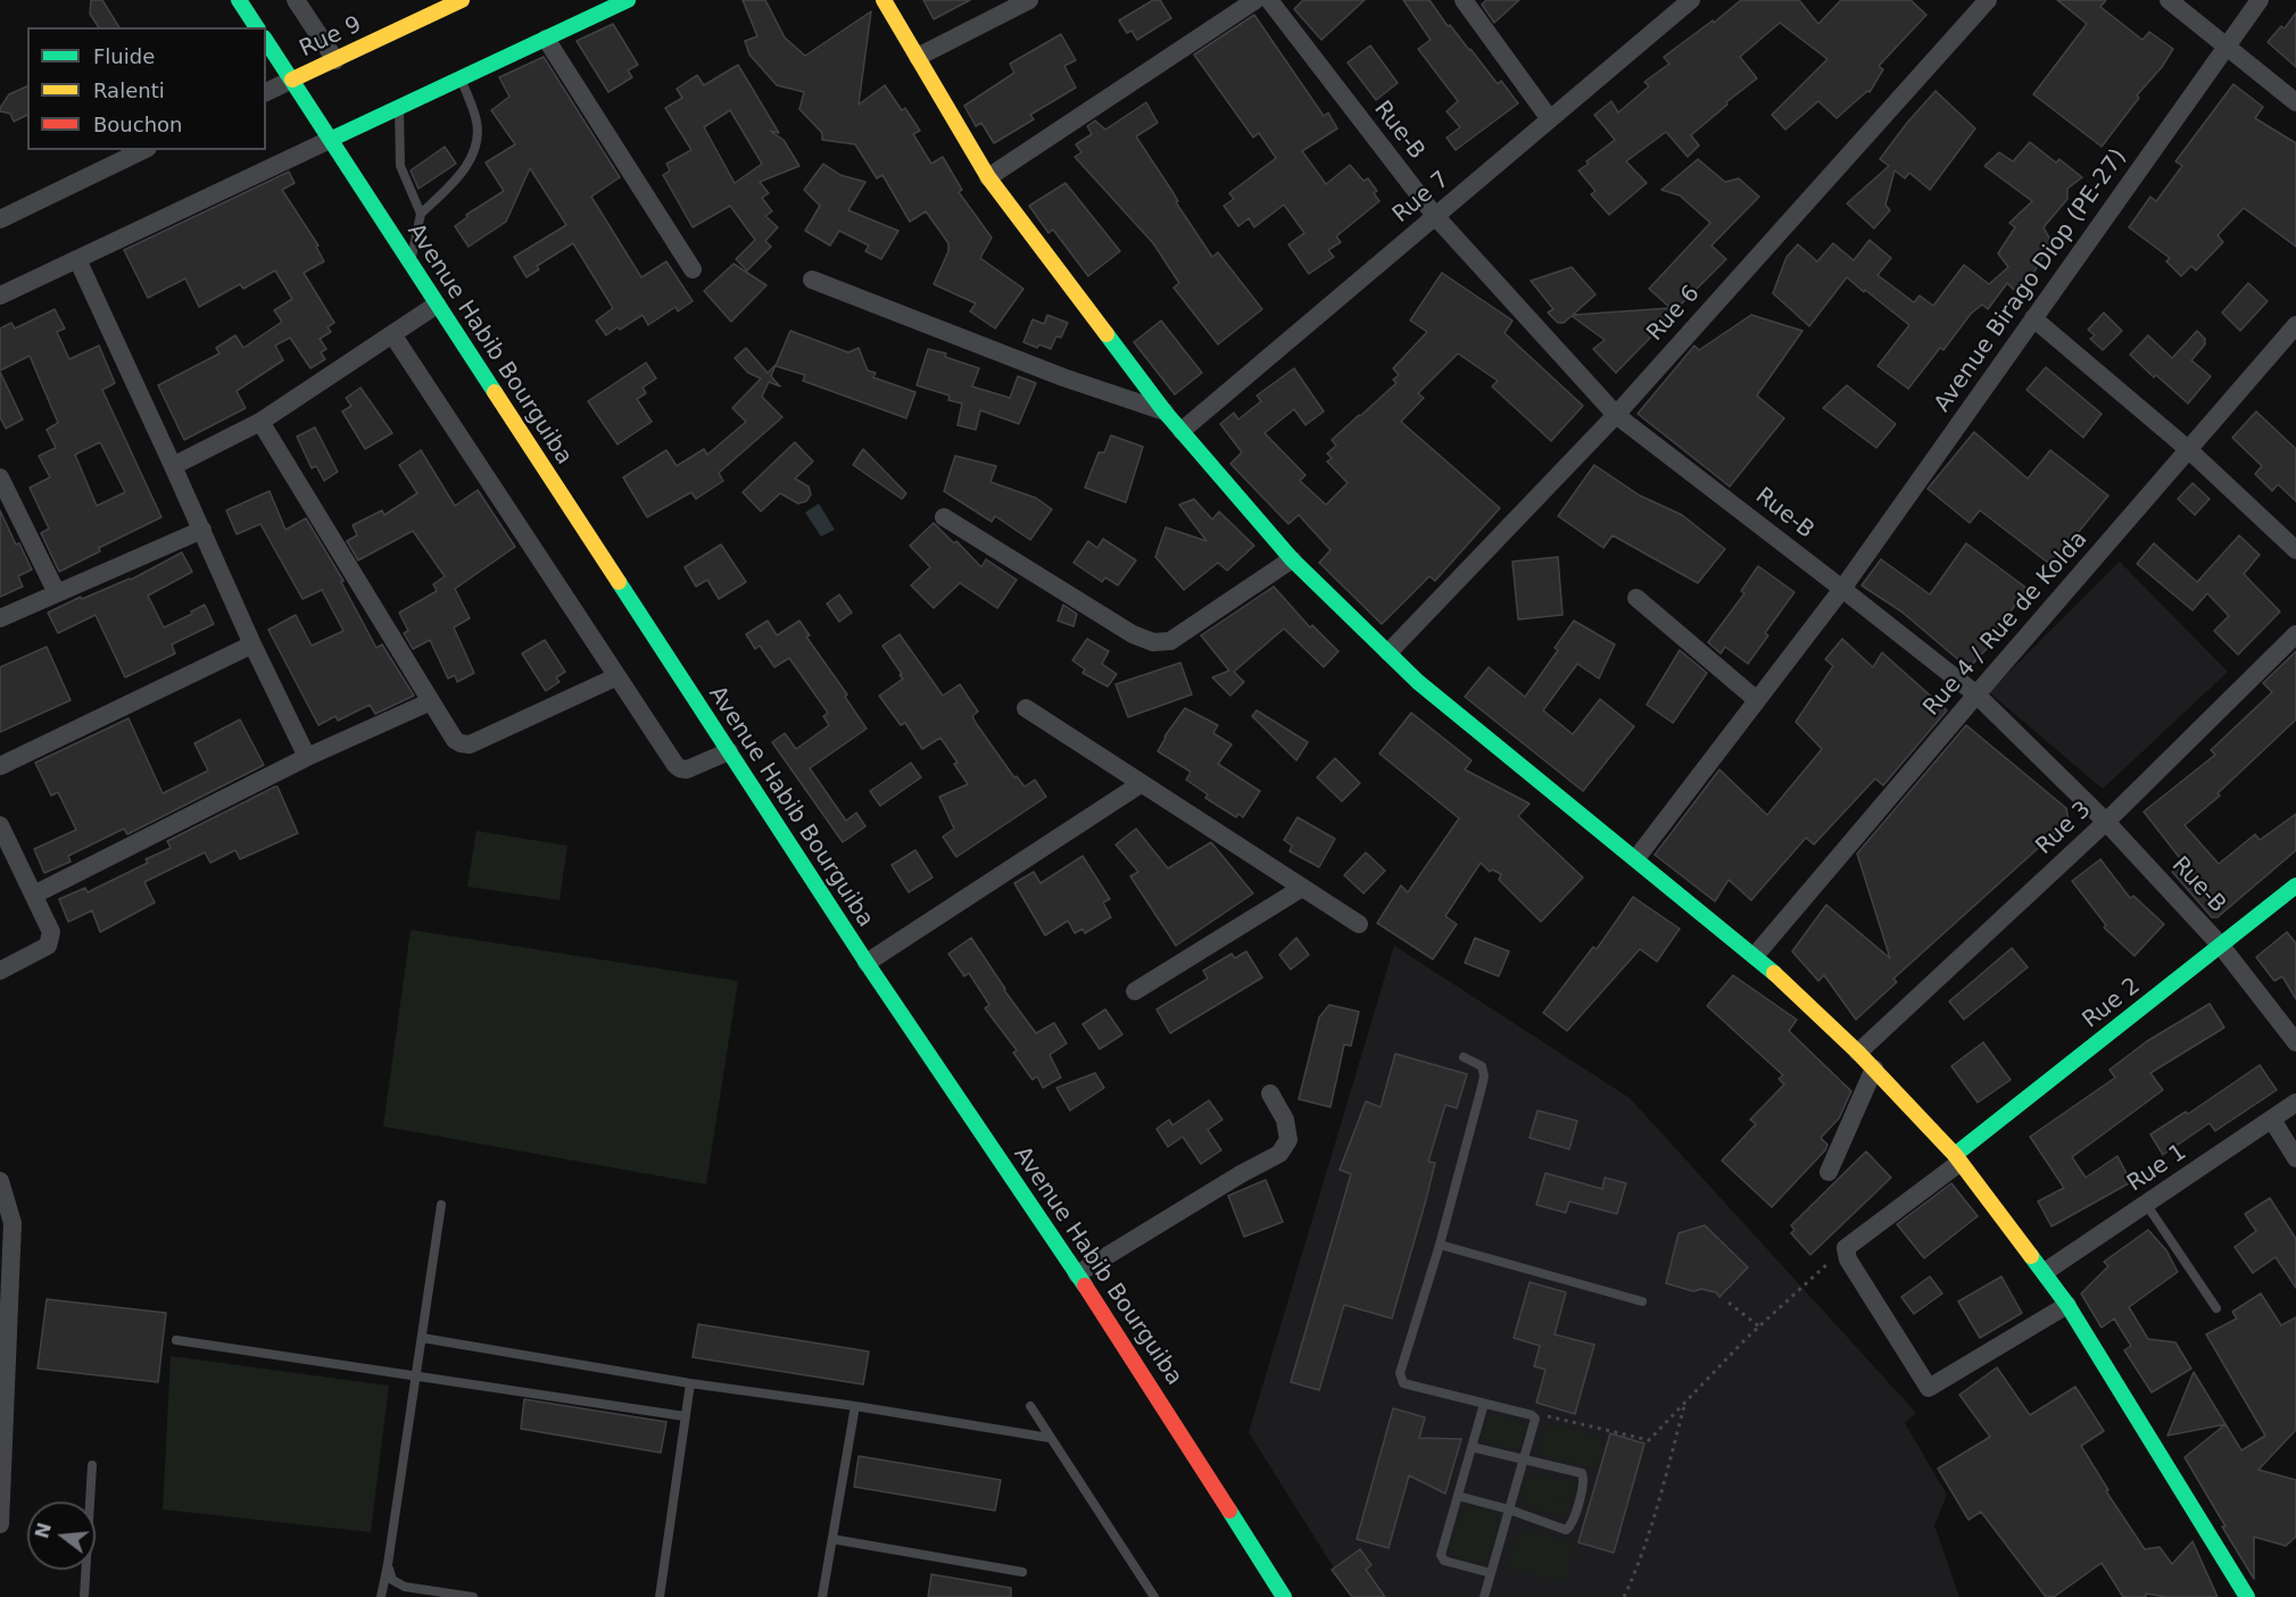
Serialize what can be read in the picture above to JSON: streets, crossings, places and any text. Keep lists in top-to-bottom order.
{
  "streets": {
    "street": [
      "Rue 9",
      "Rue-B",
      "Rue 7",
      "Avenue Birago Diop (PE-27)",
      "Rue 6",
      "Avenue Habib Bourguiba",
      "Rue 4 / Rue de Kolda",
      "Rue 3",
      "Rue 2",
      "Rue 1"
    ]
  },
  "crossings": [
    ["Rue 9", "Avenue Habib Bourguiba"],
    ["Rue-B", "Rue 7"],
    ["Rue-B", "Avenue Birago Diop (PE-27)"],
    ["Rue-B", "Rue 6"],
    ["Rue-B", "Rue 4 / Rue de Kolda"],
    ["Rue-B", "Rue 3"],
    ["Rue-B", "Rue 2"]
  ],
  "legend": ["Fluide", "Ralenti", "Bouchon"],
  "north": "left"
}
